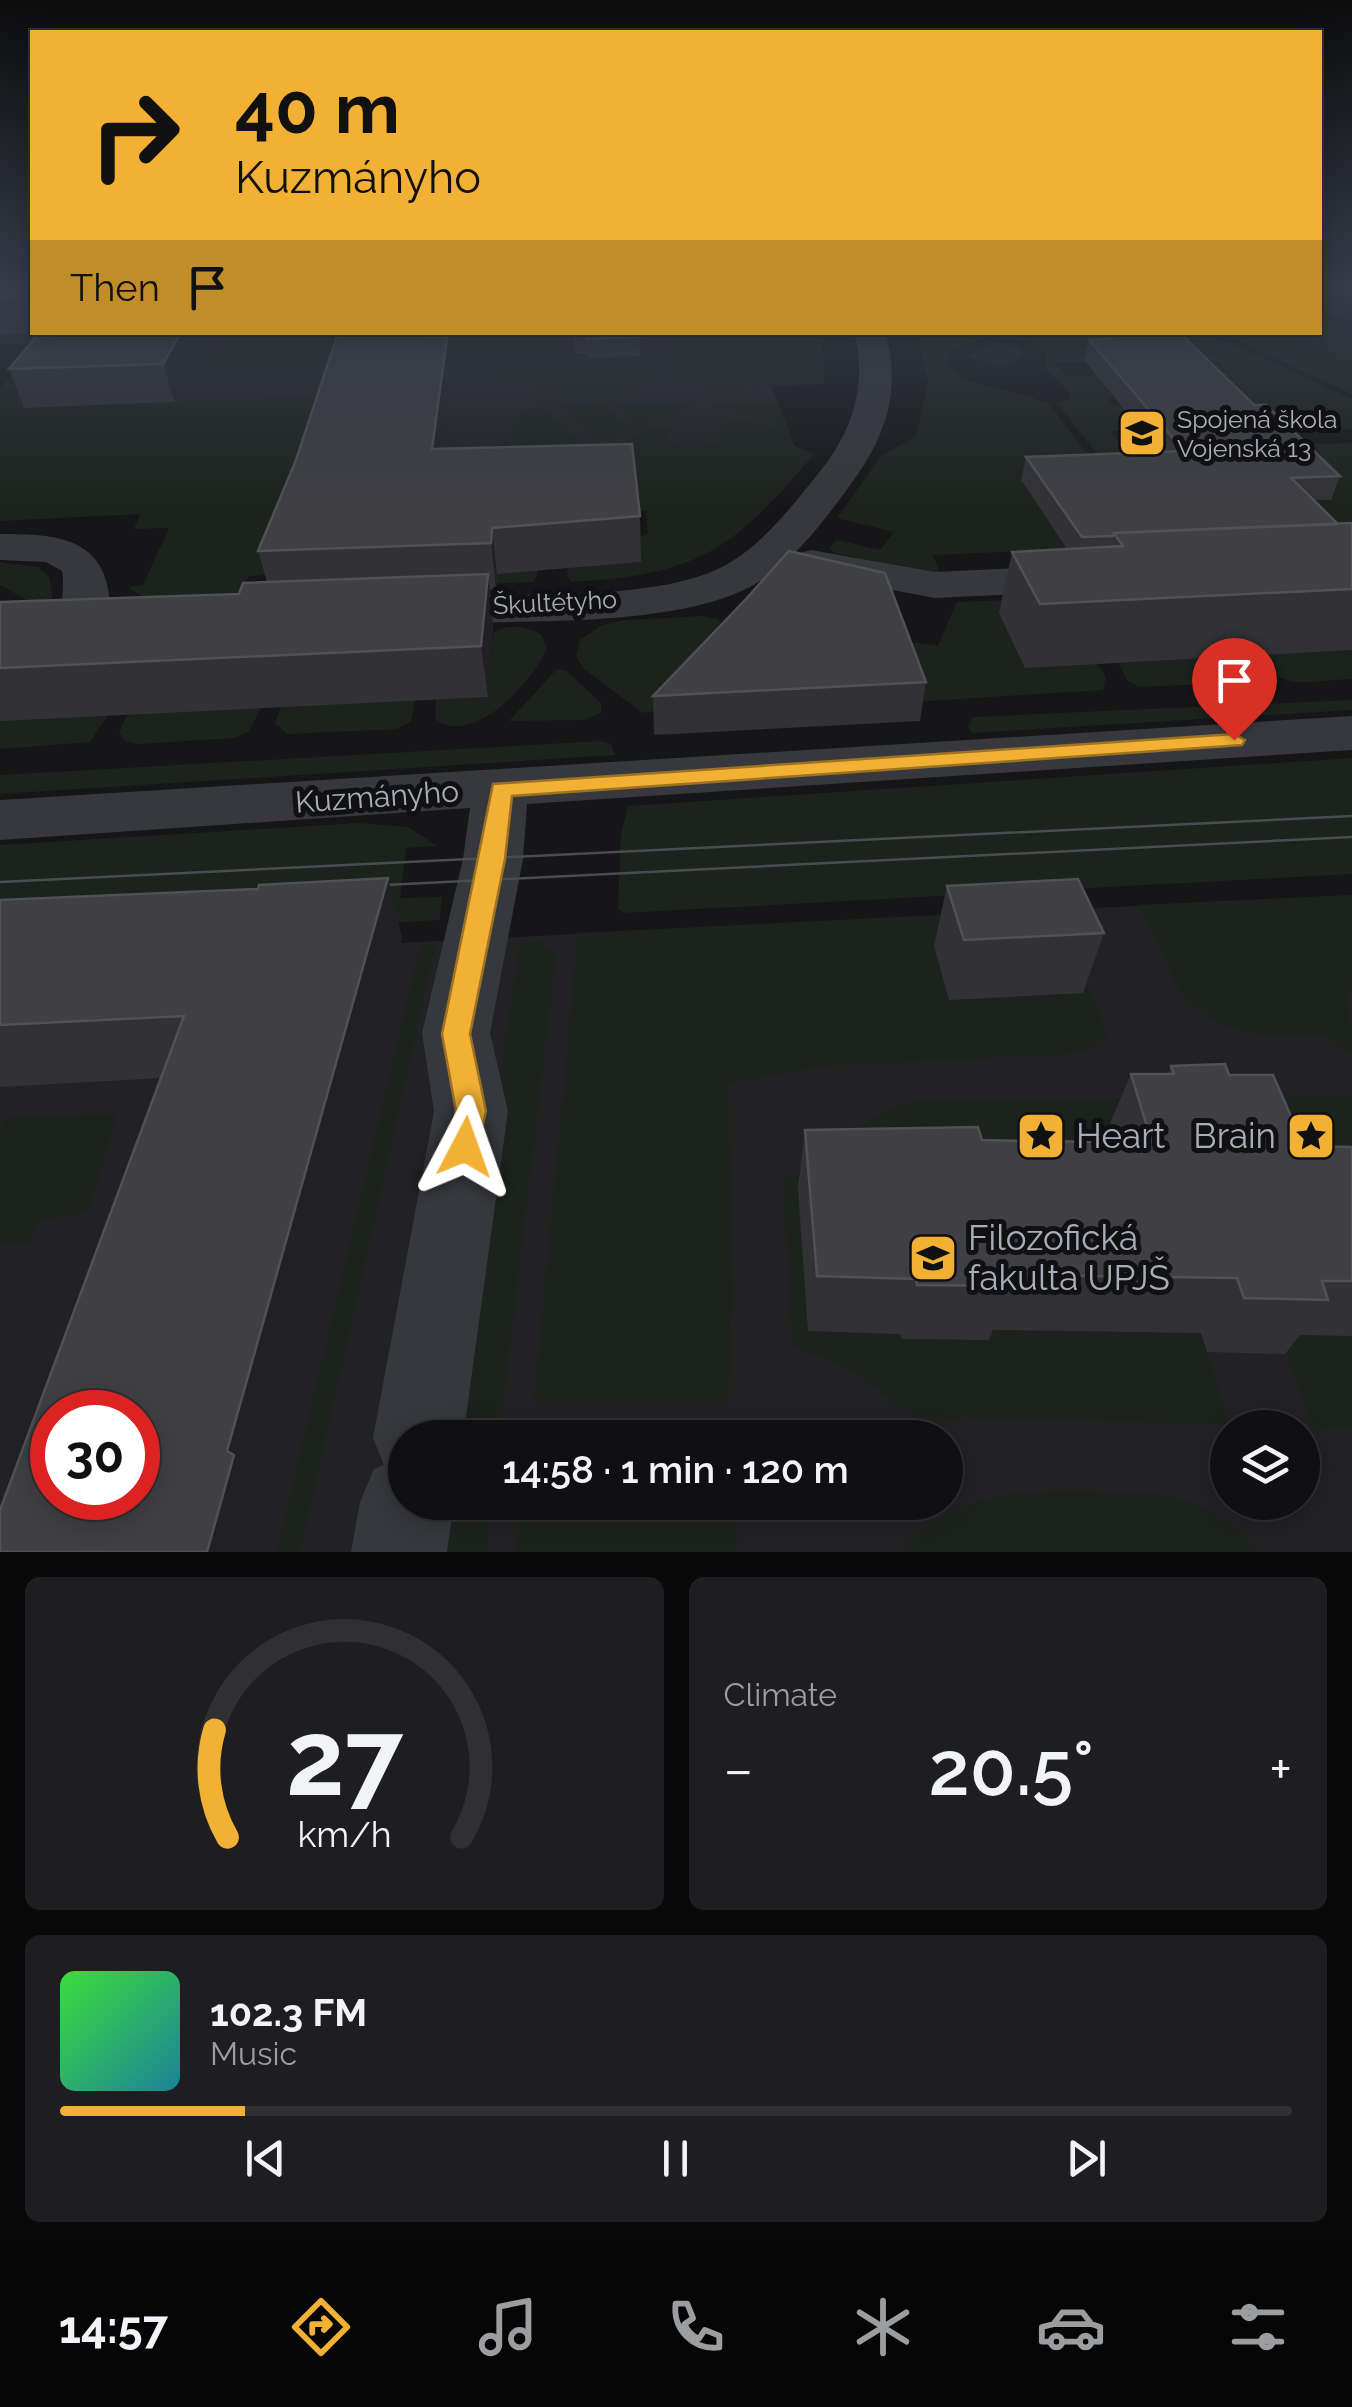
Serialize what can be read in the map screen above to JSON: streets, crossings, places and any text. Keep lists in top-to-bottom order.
{
  "streets": {
    "street": ["Škultétyho", "Kuzmányho"]
  },
  "places": {
    "school or university": ["Spojená škola Vojenská 13", "Filozofická fakulta UPJŠ"],
    "place": ["Heart", "Brain"]
  },
  "page": {
    "turn": ["40 m", "Kuzmányho"],
    "then": "Then",
    "limit": "30",
    "trip": "14:58 · 1 min · 120 m",
    "tile": "Climate",
    "heat": ["−", "20.5°", "+"],
    "song": ["102.3 FM", "Music"],
    "tabs": "14:57",
    "gauge": ["27", "km/h"]
  }
}
